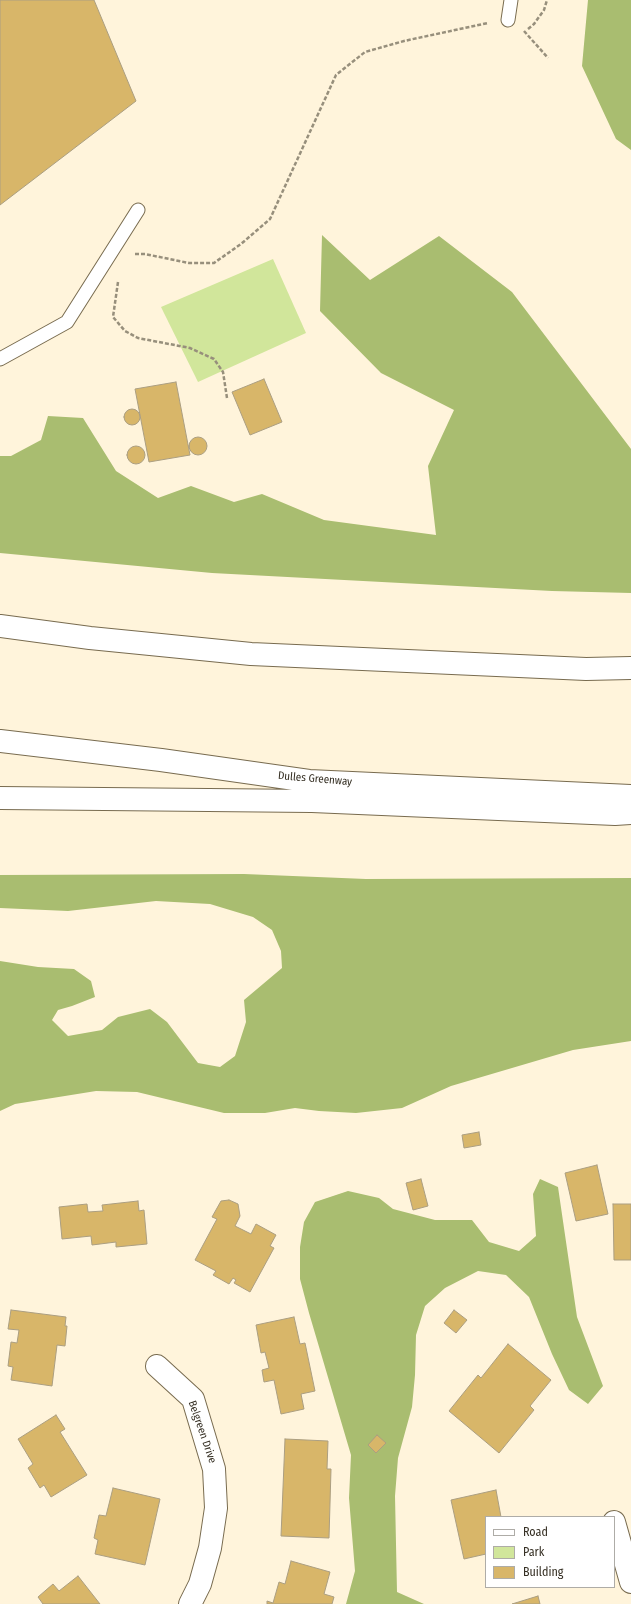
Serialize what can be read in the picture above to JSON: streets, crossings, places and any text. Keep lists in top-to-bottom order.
{
  "streets": {
    "main road": ["Dulles Greenway", "Belgreen Drive"]
  },
  "legend": ["Road", "Park", "Building"]
}
